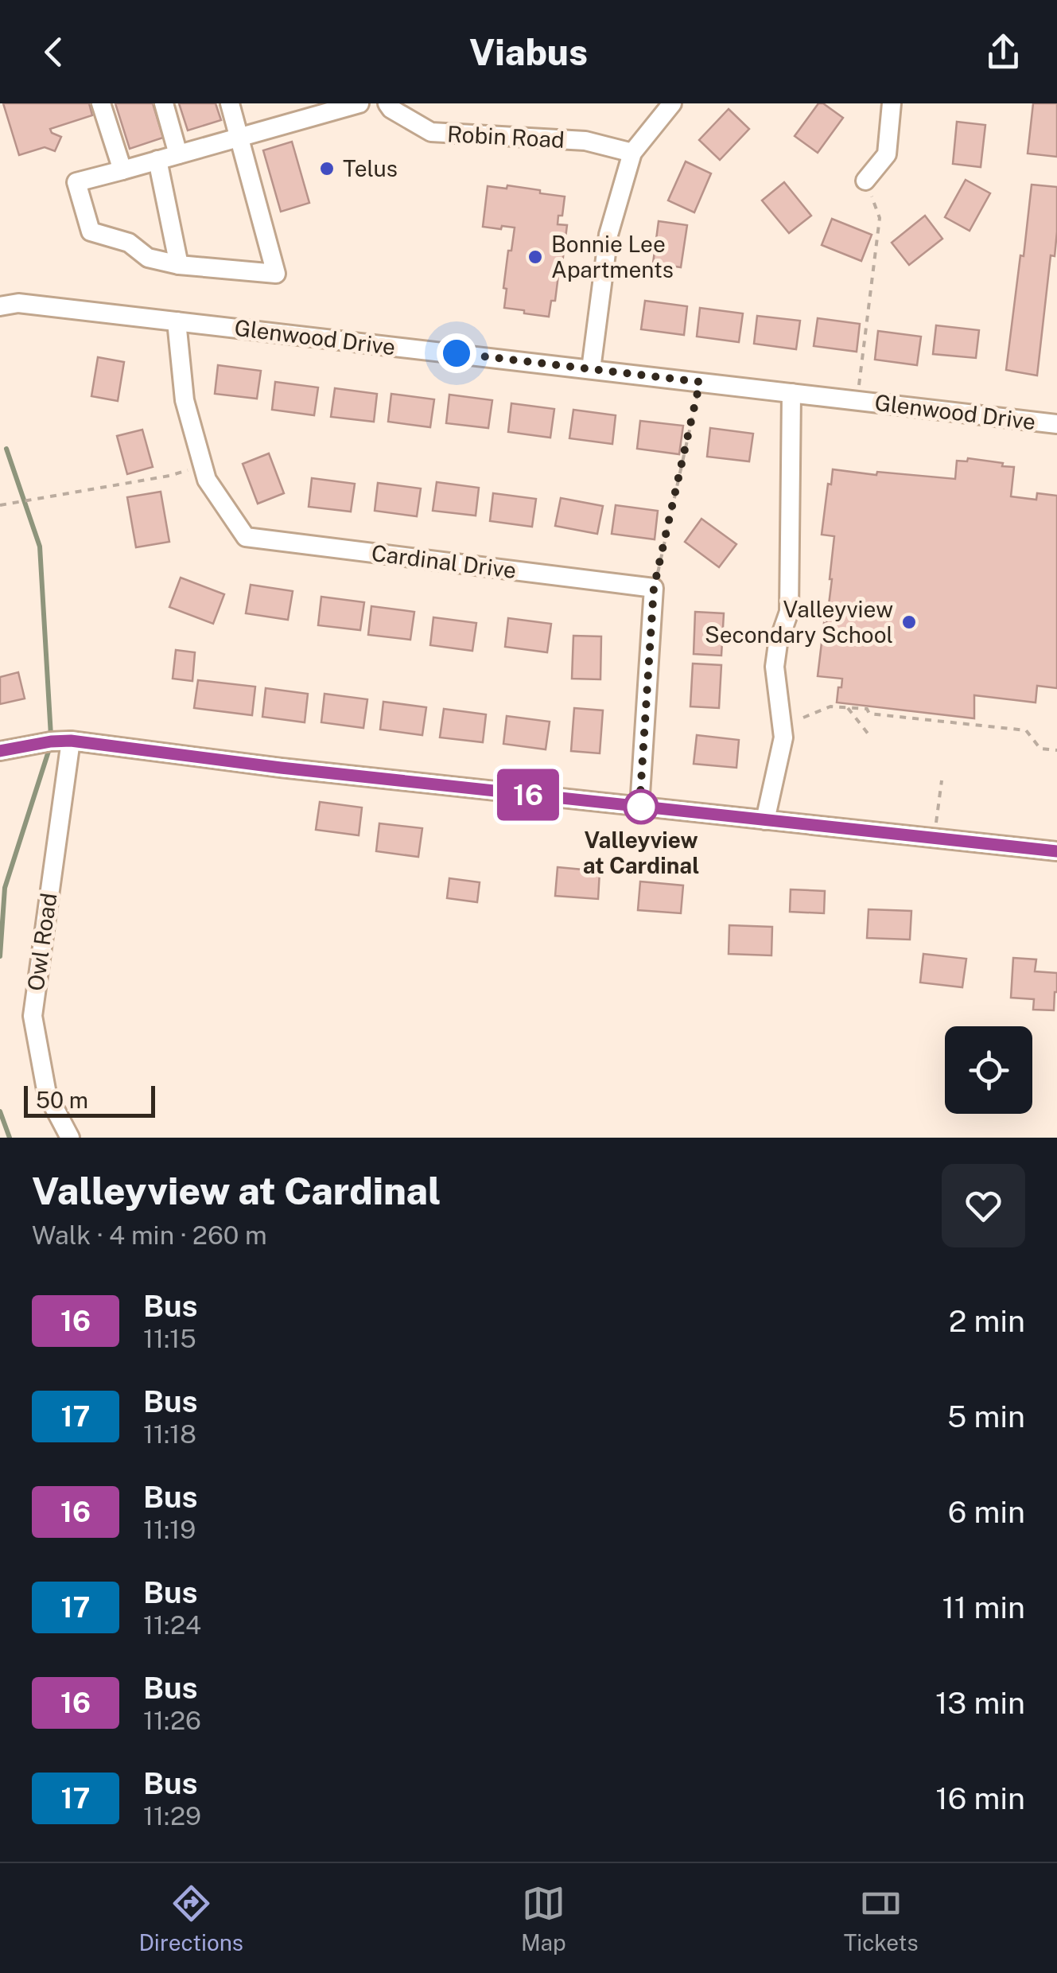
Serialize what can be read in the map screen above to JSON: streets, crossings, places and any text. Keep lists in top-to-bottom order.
{
  "streets": {
    "street": [
      "Robin Road",
      "Glenwood Drive",
      "Cardinal Drive",
      "Owl Road"
    ]
  },
  "crossings": [
    ["Glenwood Drive", "Cardinal Drive"]
  ],
  "places": [
    "Telus",
    "Bonnie Lee Apartments",
    "Valleyview Secondary School",
    "Valleyview at Cardinal"
  ],
  "lines": ["bus line 16"],
  "scale_bar": "50 m",
  "page": {
    "header": "Viabus",
    "on_map": "16",
    "scale": "50 m",
    "heading": ["Valleyview at Cardinal", "Walk · 4 min · 260 m"],
    "list": [
      {
        "mark": "16",
        "name": "Bus",
        "note": "11:15",
        "value": "2 min"
      },
      {
        "mark": "17",
        "name": "Bus",
        "note": "11:18",
        "value": "5 min"
      },
      {
        "mark": "16",
        "name": "Bus",
        "note": "11:19",
        "value": "6 min"
      },
      {
        "mark": "17",
        "name": "Bus",
        "note": "11:24",
        "value": "11 min"
      },
      {
        "mark": "16",
        "name": "Bus",
        "note": "11:26",
        "value": "13 min"
      },
      {
        "mark": "17",
        "name": "Bus",
        "note": "11:29",
        "value": "16 min"
      }
    ],
    "tabs": ["Directions", "Map", "Tickets"]
  }
}
